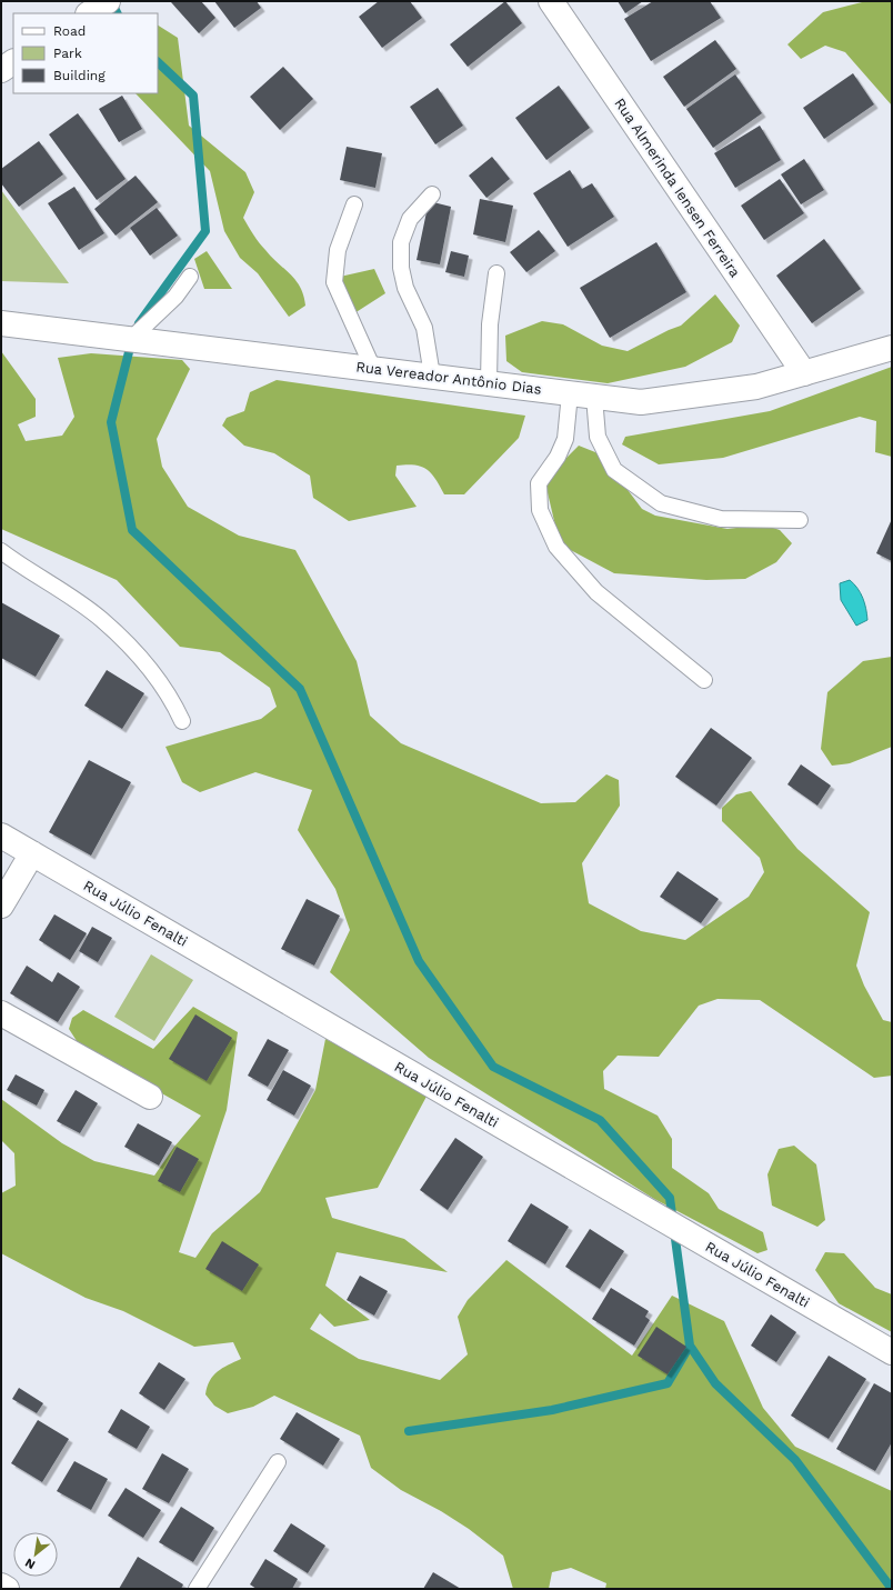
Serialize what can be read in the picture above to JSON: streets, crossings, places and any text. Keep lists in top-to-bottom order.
{
  "streets": {
    "street": ["Rua Almerinda Iensen Ferreira", "Rua Vereador Antônio Dias", "Rua Júlio Fenalti"]
  },
  "crossings": [
    ["Rua Almerinda Iensen Ferreira", "Rua Vereador Antônio Dias"]
  ],
  "legend": ["Road", "Park", "Building"],
  "north": "bottom left"
}
